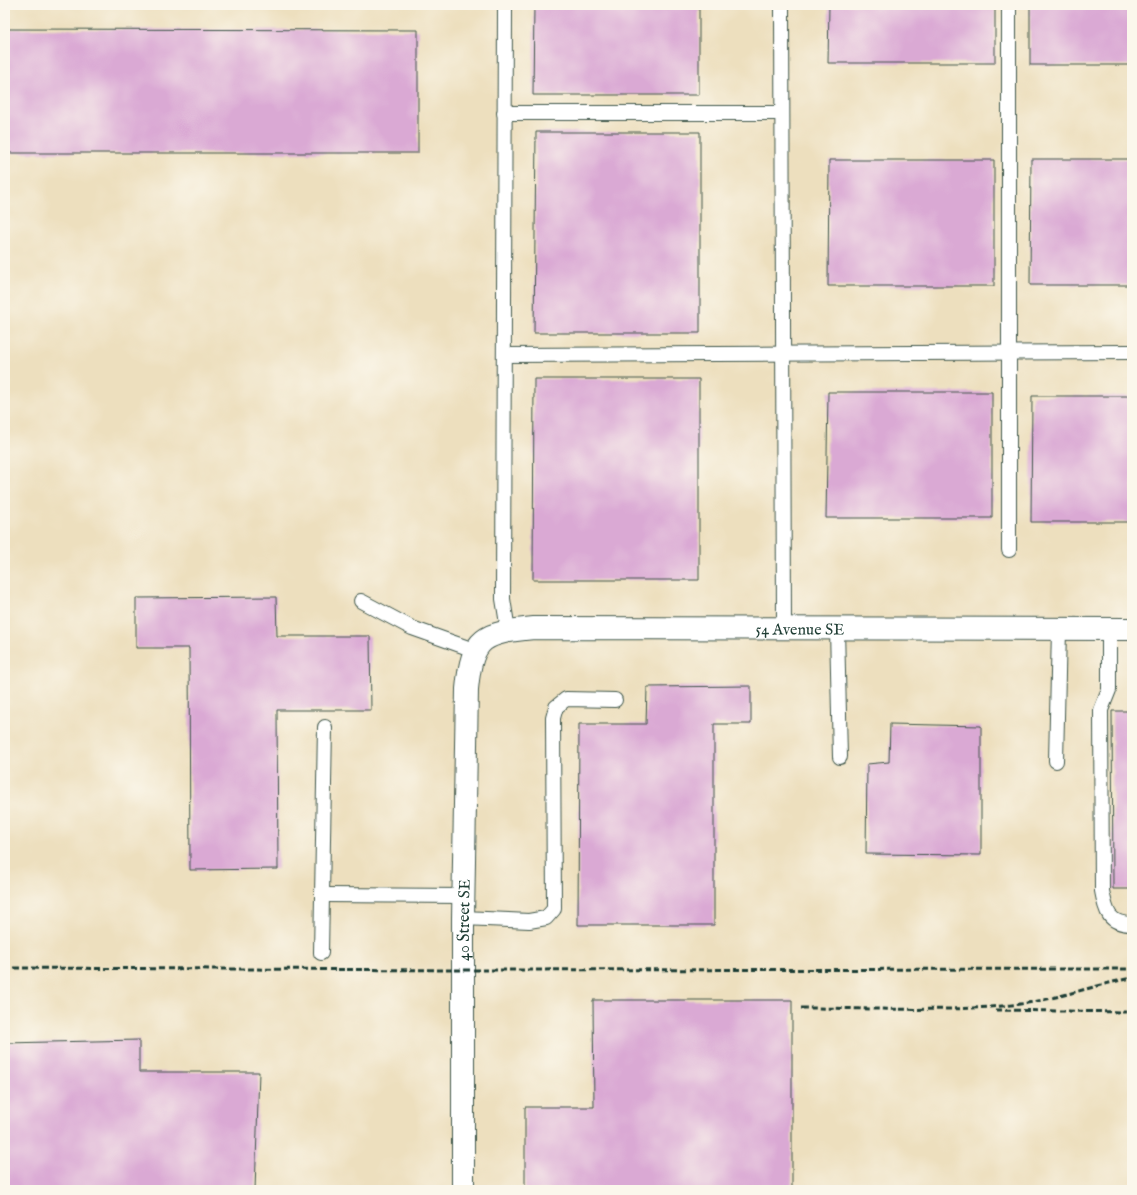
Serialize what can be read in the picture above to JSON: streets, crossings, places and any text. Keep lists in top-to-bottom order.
{
  "streets": {
    "street": ["54 Avenue SE", "40 Street SE"]
  },
  "crossings": [
    ["54 Avenue SE", "40 Street SE"]
  ]
}
